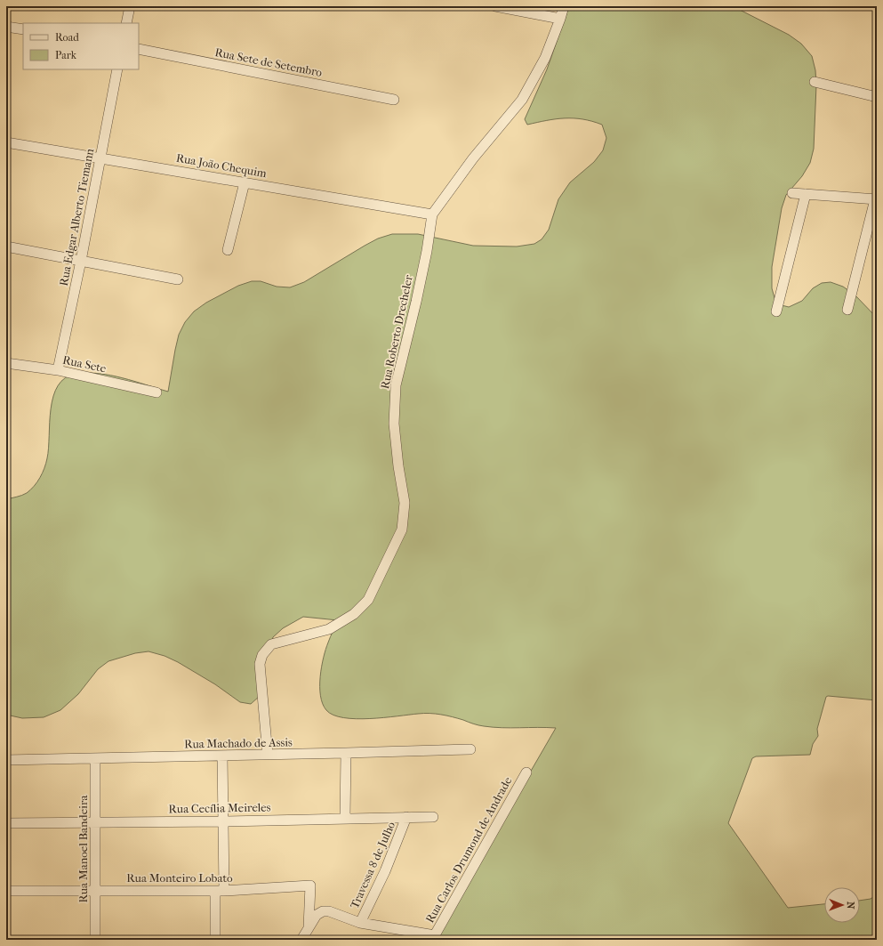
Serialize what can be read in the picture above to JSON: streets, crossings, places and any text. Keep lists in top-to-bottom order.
{
  "streets": {
    "street": [
      "Rua Sete de Setembro",
      "Rua João Chequim",
      "Rua Edgar Alberto Tiemann",
      "Rua Roberto Drecheler",
      "Rua Sete",
      "Rua Machado de Assis",
      "Rua Cecília Meireles",
      "Rua Manoel Bandeira",
      "Rua Carlos Drumond de Andrade",
      "Travessa 8 de Julho",
      "Rua Monteiro Lobato"
    ]
  },
  "crossings": [
    ["Rua João Chequim", "Rua Edgar Alberto Tiemann"],
    ["Rua João Chequim", "Rua Roberto Drecheler"],
    ["Rua Edgar Alberto Tiemann", "Rua Sete"],
    ["Rua Roberto Drecheler", "Rua Machado de Assis"],
    ["Rua Machado de Assis", "Rua Manoel Bandeira"],
    ["Rua Cecília Meireles", "Rua Manoel Bandeira"],
    ["Rua Cecília Meireles", "Travessa 8 de Julho"],
    ["Rua Manoel Bandeira", "Rua Monteiro Lobato"]
  ],
  "legend": ["Road", "Park"],
  "north": "right"
}
